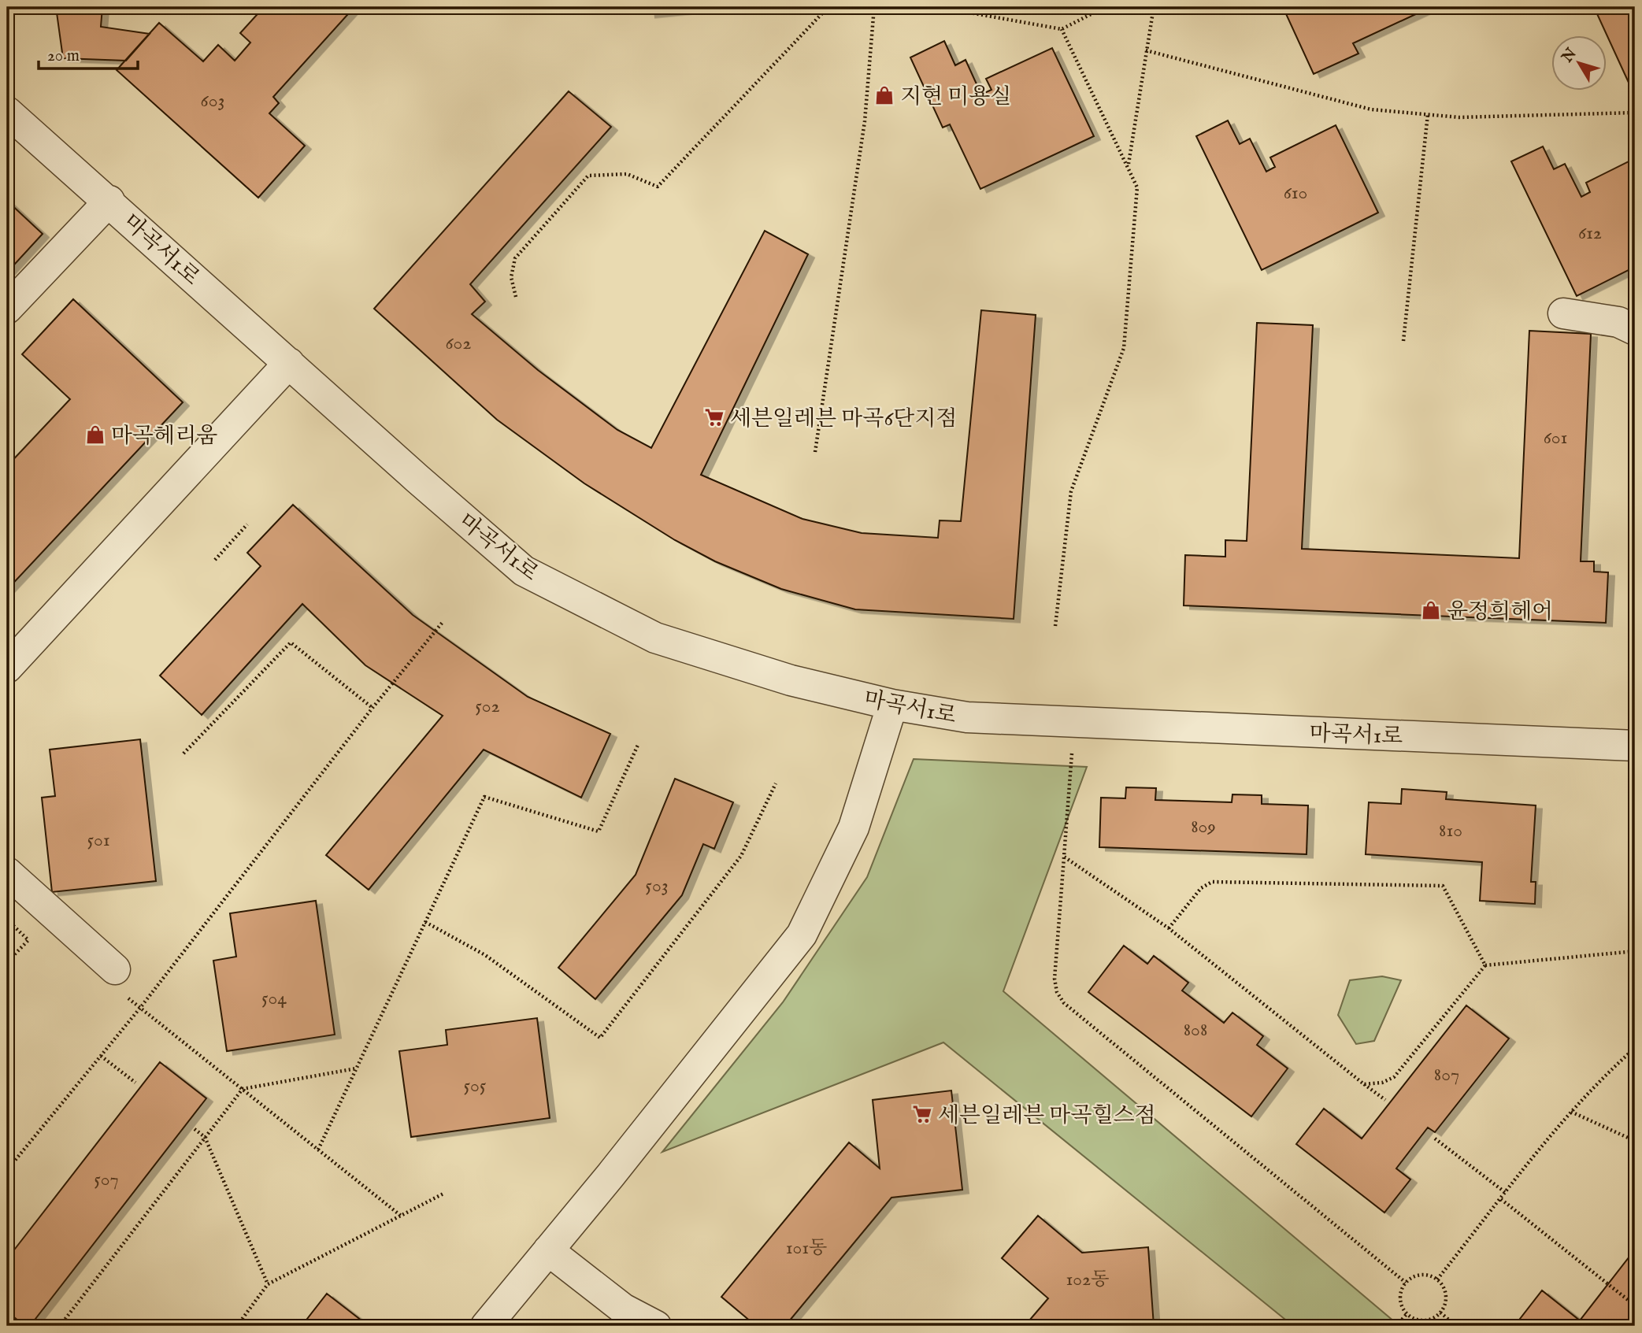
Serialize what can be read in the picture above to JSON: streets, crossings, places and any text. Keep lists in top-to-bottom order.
{
  "streets": {
    "street": ["마곡서1로"]
  },
  "places": {
    "shop": ["지현 미용실", "마곡헤리움", "윤정희헤어"],
    "supermarket": ["세븐일레븐 마곡6단지점", "세븐일레븐 마곡힐스점"]
  },
  "house_numbers": [
    "603",
    "610",
    "612",
    "602",
    "601",
    "502",
    "809",
    "810",
    "501",
    "503",
    "504",
    "808",
    "807",
    "505",
    "507",
    "101동",
    "102동"
  ],
  "scale_bar": "20 m",
  "north": "top left"
}
